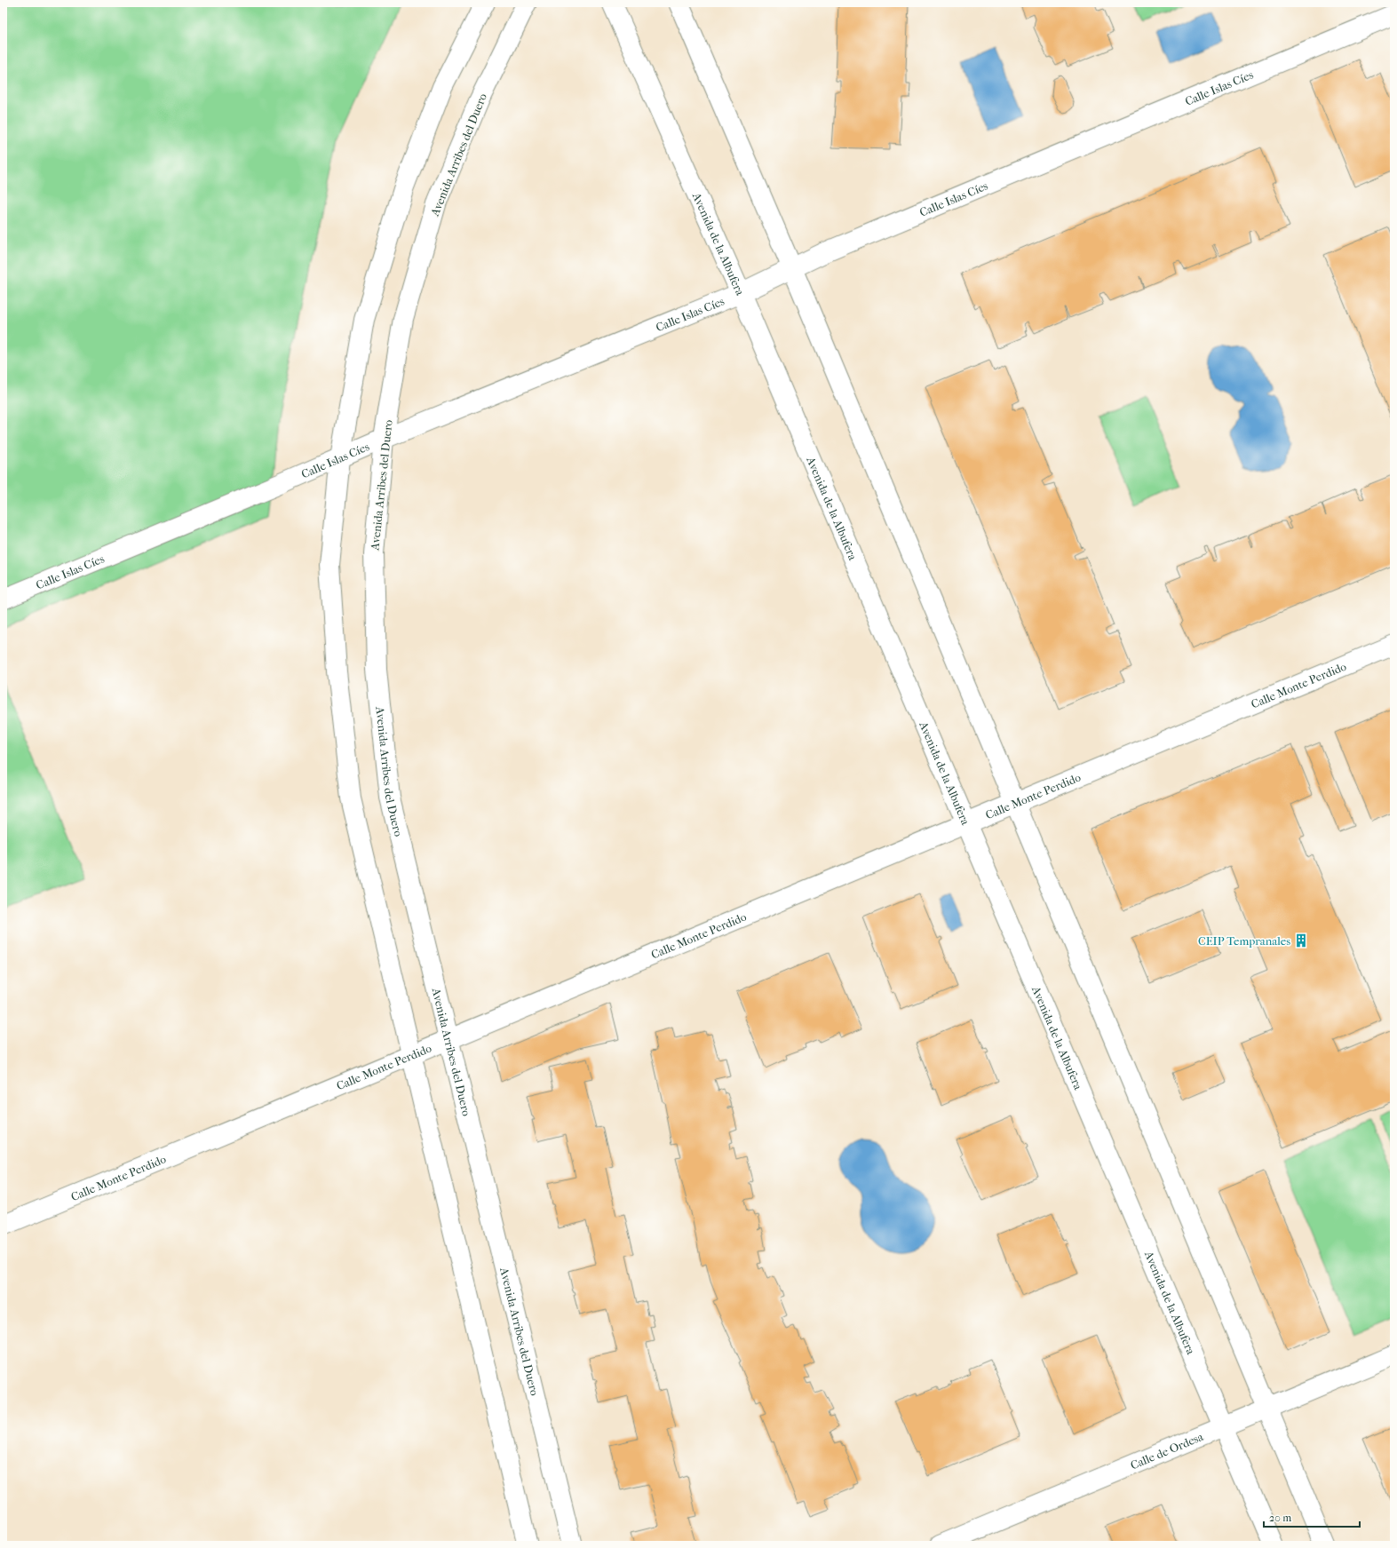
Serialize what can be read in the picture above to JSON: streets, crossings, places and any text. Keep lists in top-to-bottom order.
{
  "streets": {
    "street": [
      "Calle Islas Cíes",
      "Avenida Arribes del Duero",
      "Avenida de la Albufera",
      "Calle Monte Perdido",
      "Calle de Ordesa"
    ]
  },
  "crossings": [
    ["Calle Islas Cíes", "Avenida Arribes del Duero"],
    ["Calle Islas Cíes", "Avenida de la Albufera"],
    ["Avenida Arribes del Duero", "Calle Monte Perdido"],
    ["Avenida de la Albufera", "Calle Monte Perdido"],
    ["Avenida de la Albufera", "Calle de Ordesa"]
  ],
  "places": {
    "building": ["CEIP Tempranales"]
  },
  "scale_bar": "20 m"
}
